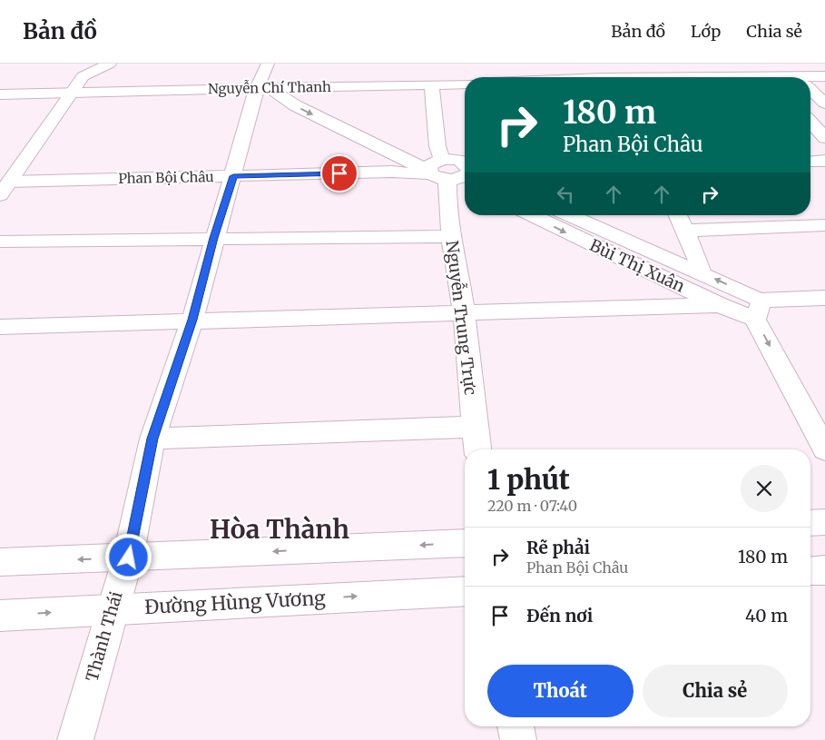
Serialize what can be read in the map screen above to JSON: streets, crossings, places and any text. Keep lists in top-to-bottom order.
{
  "streets": {
    "street": [
      "Nguyễn Chí Thanh",
      "Phan Bội Châu",
      "Bùi Thị Xuân",
      "Nguyễn Trung Trực",
      "Đường Hùng Vương",
      "Thành Thái"
    ]
  },
  "crossings": [
    ["Nguyễn Chí Thanh", "Nguyễn Trung Trực"],
    ["Nguyễn Chí Thanh", "Thành Thái"],
    ["Phan Bội Châu", "Nguyễn Trung Trực"],
    ["Phan Bội Châu", "Thành Thái"],
    ["Đường Hùng Vương", "Thành Thái"]
  ],
  "districts": ["Hòa Thành"],
  "page": {
    "header": "Bản đồ",
    "nav": ["Bản đồ", "Lớp", "Chia sẻ"],
    "turn": ["180 m", "Phan Bội Châu"],
    "heading": ["1 phút", "220 m · 07:40"],
    "list": [
      {
        "name": "Rẽ phải",
        "note": "Phan Bội Châu",
        "value": "180 m"
      },
      {
        "name": "Đến nơi",
        "value": "40 m"
      }
    ],
    "buttons": ["Thoát", "Chia sẻ"]
  }
}
